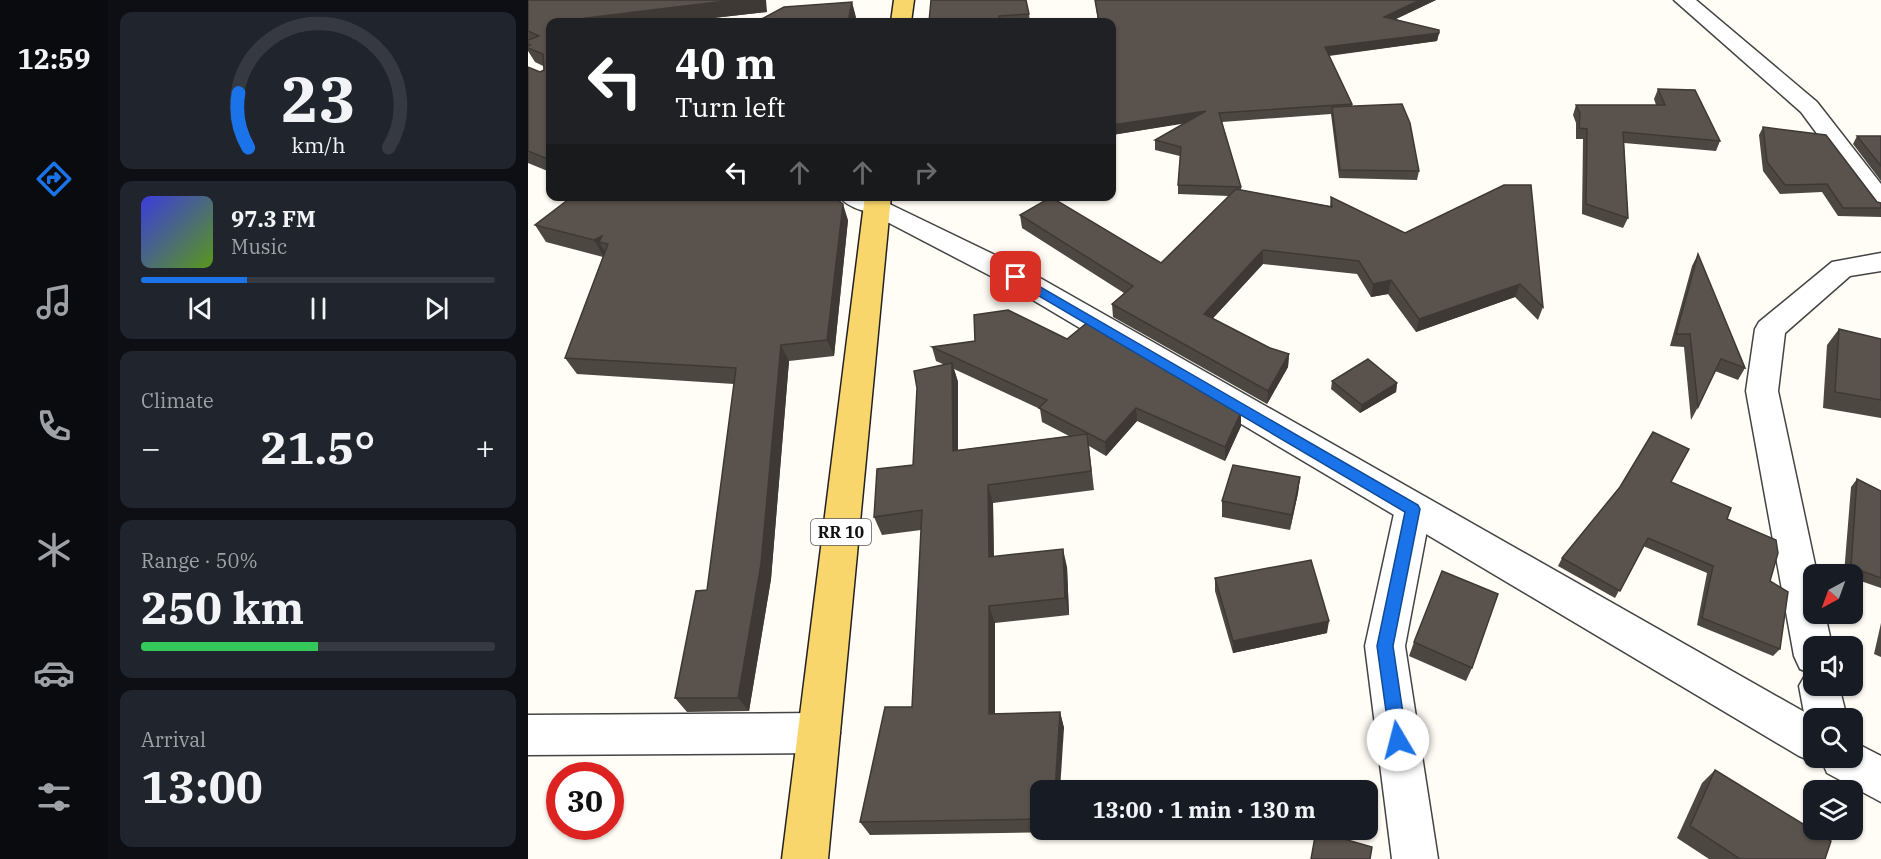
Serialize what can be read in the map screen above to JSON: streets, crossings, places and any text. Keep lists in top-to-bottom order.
{
  "streets": {
    "main road": ["RR 10"]
  },
  "north": "bottom left",
  "page": {
    "tabs": "12:59",
    "turn": ["40 m", "Turn left"],
    "song": ["97.3 FM", "Music"],
    "tile": [
      "Climate",
      ["Range · 50%", "250 km"],
      ["Arrival", "13:00"]
    ],
    "heat": ["−", "21.5°", "+"],
    "limit": "30",
    "trip": "13:00 · 1 min · 130 m",
    "gauge": ["23", "km/h"]
  }
}
